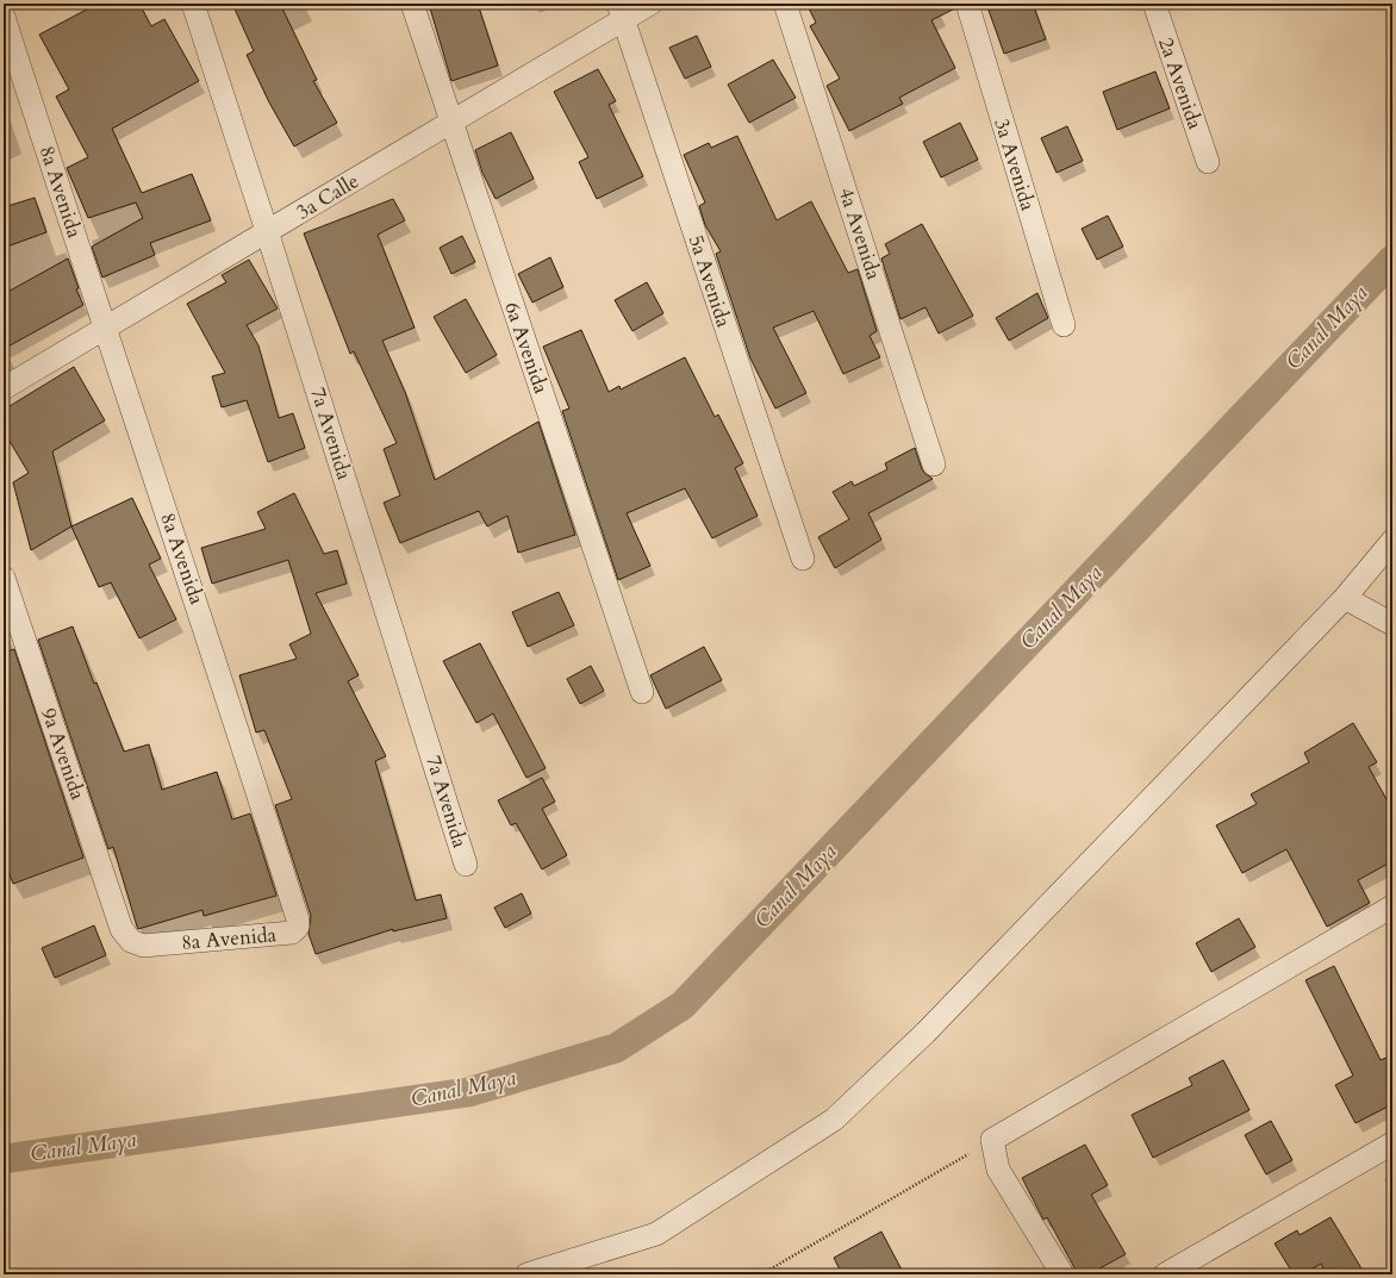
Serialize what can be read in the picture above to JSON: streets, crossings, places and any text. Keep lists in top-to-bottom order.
{
  "streets": {
    "street": [
      "2a Avenida",
      "3a Avenida",
      "8a Avenida",
      "3a Calle",
      "4a Avenida",
      "5a Avenida",
      "6a Avenida",
      "7a Avenida",
      "9a Avenida"
    ]
  },
  "crossings": [
    ["8a Avenida", "3a Calle"],
    ["8a Avenida", "9a Avenida"],
    ["3a Calle", "5a Avenida"],
    ["3a Calle", "6a Avenida"],
    ["3a Calle", "7a Avenida"]
  ],
  "water": ["Canal Maya"]
}
